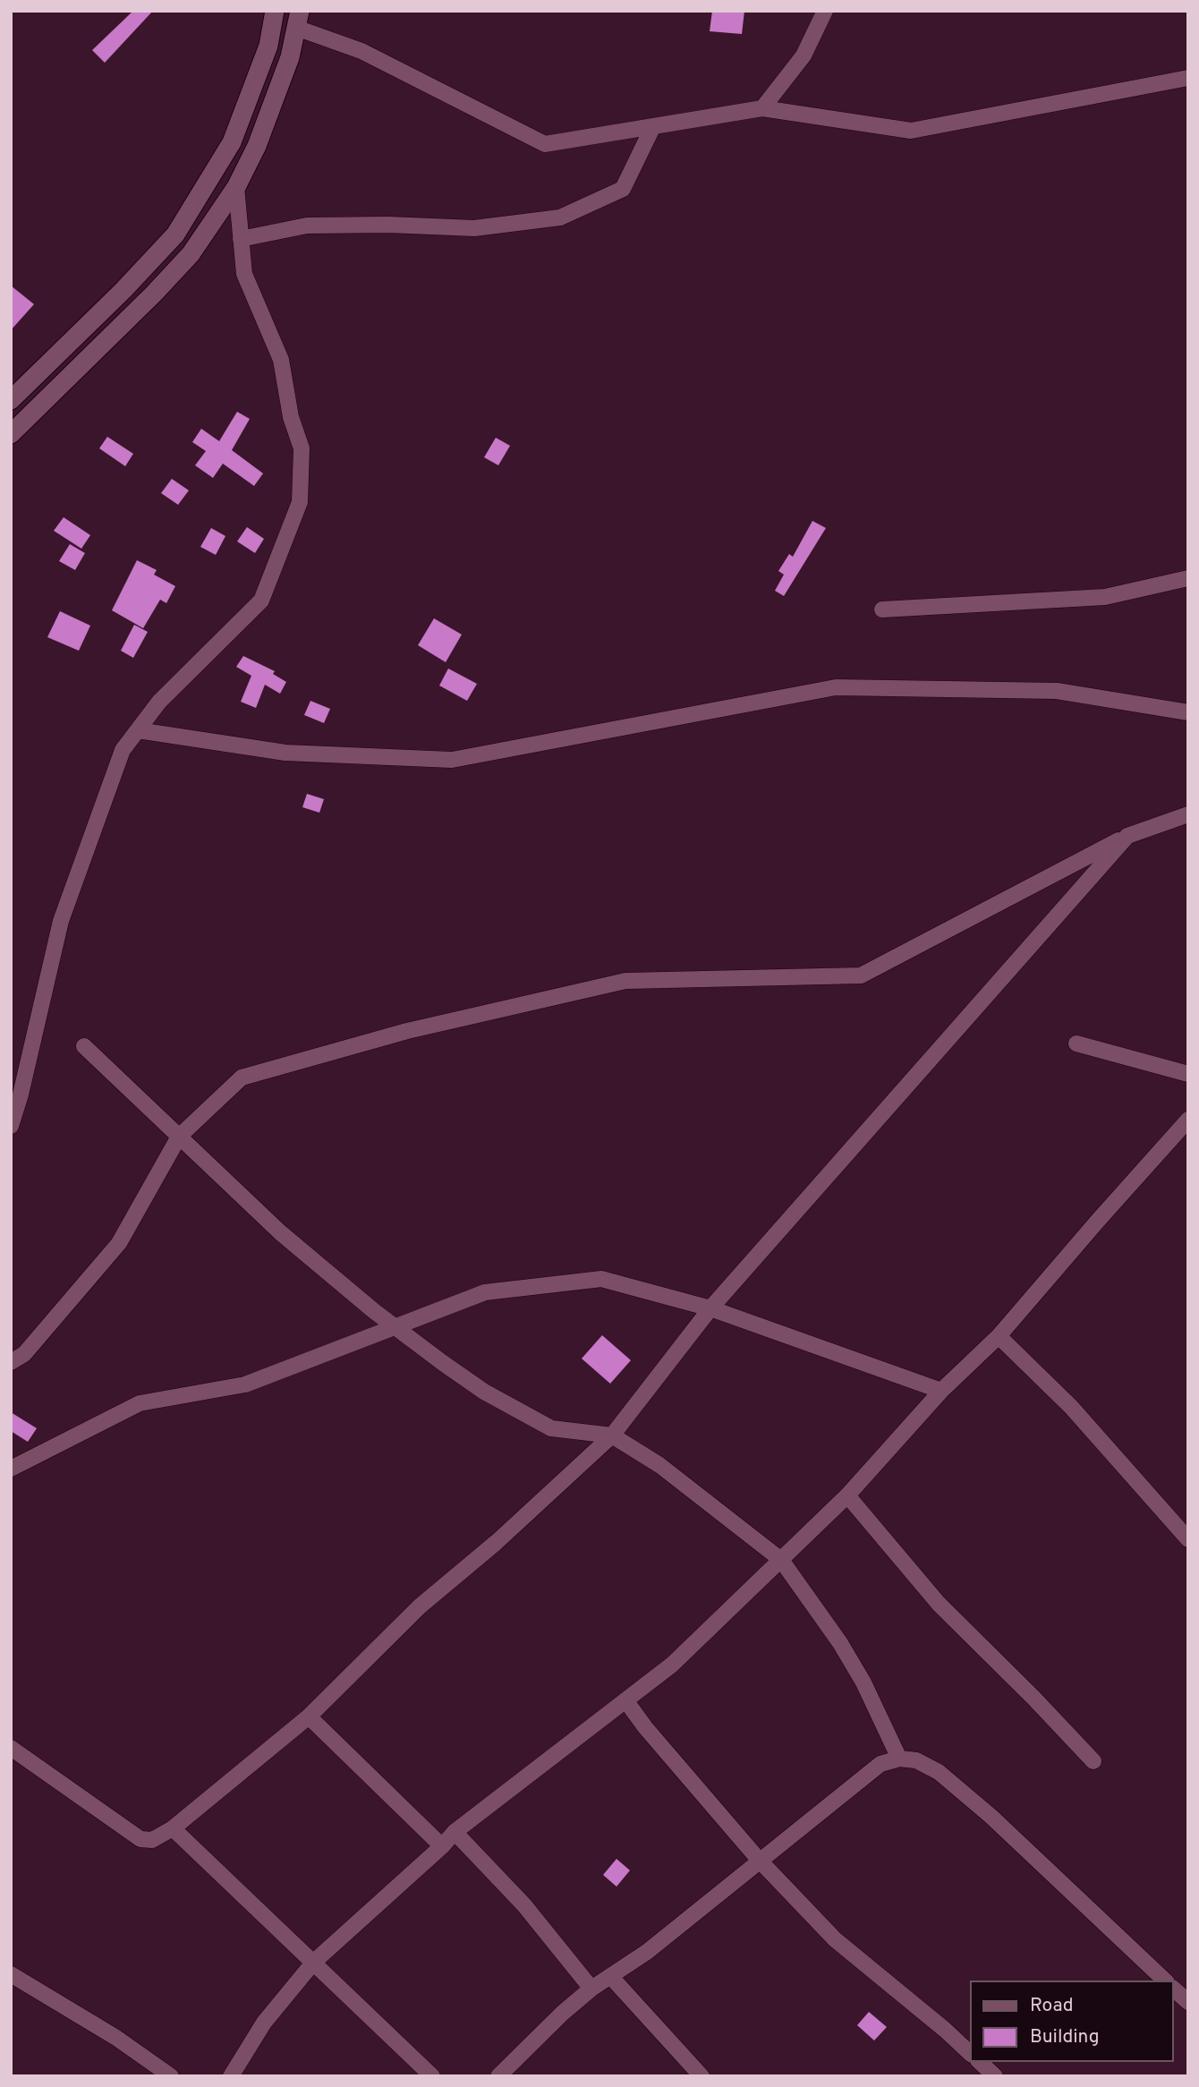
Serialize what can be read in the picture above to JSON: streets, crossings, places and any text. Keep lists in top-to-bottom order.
{
  "legend": ["Road", "Building"]
}
